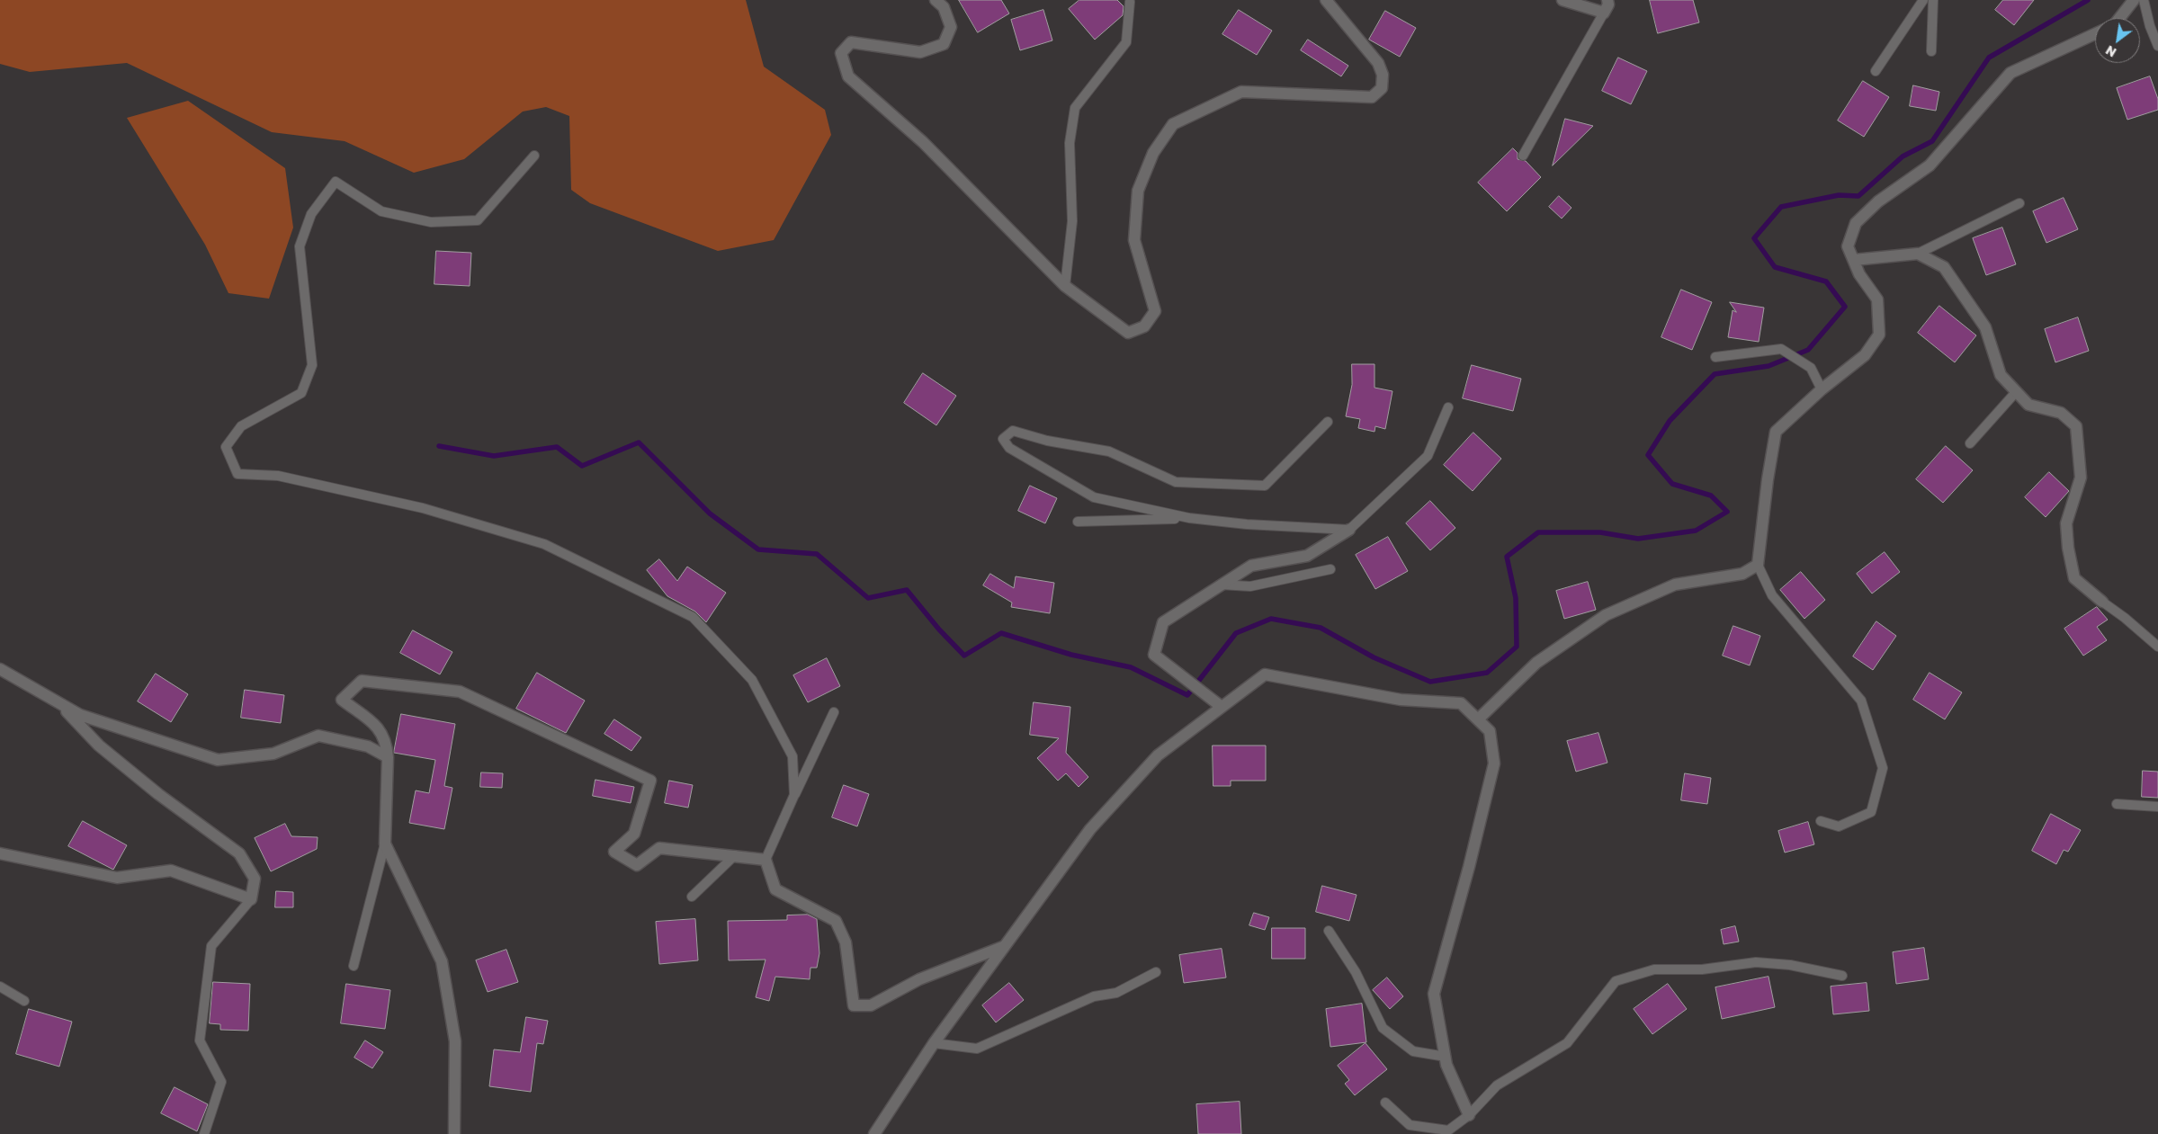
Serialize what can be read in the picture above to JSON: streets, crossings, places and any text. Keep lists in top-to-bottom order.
{
  "north": "bottom left"
}
